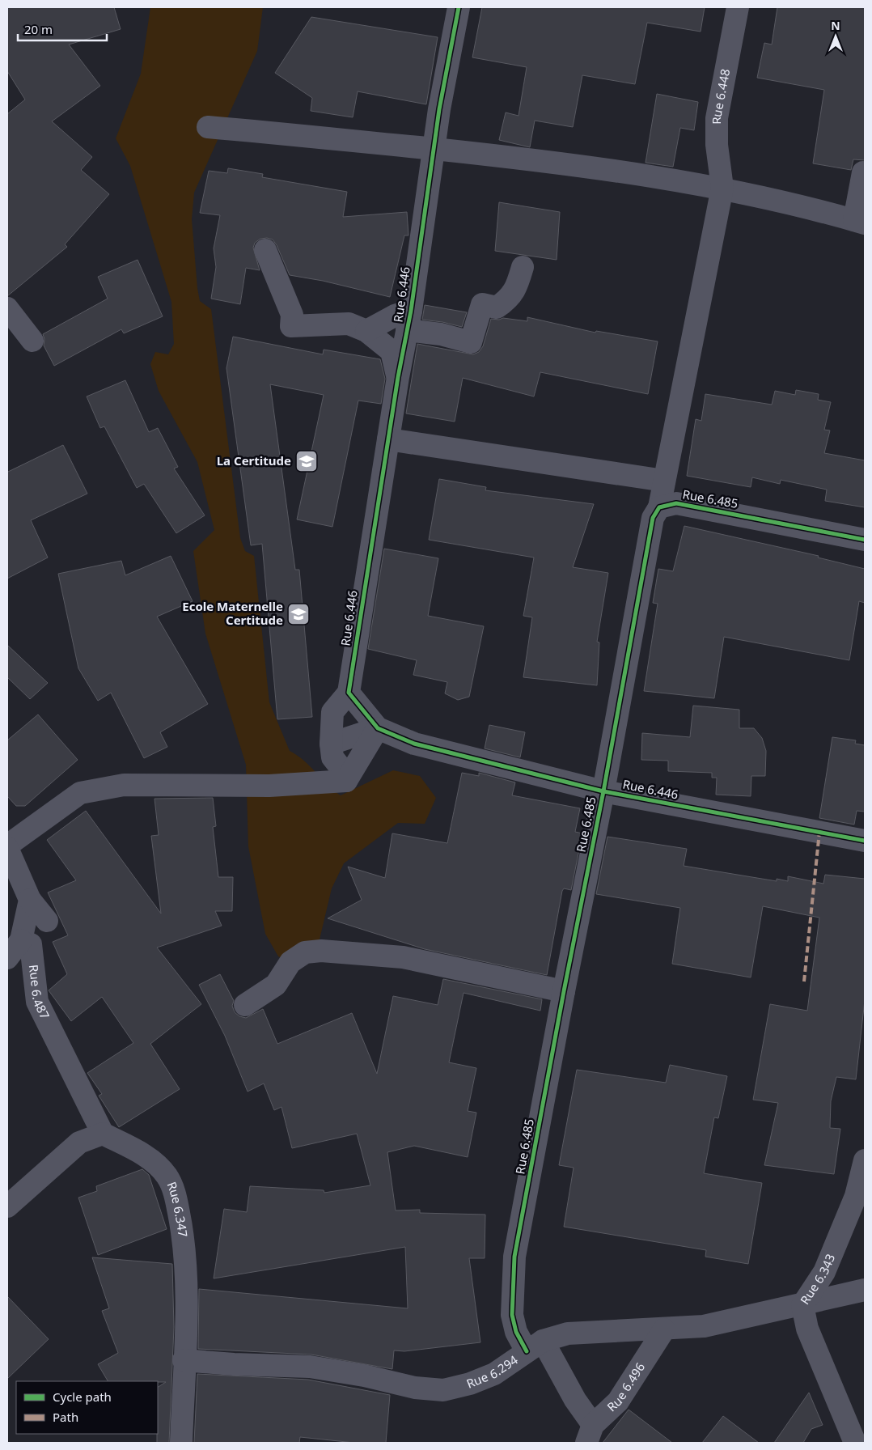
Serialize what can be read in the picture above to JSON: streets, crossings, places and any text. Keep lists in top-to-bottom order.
{
  "streets": {
    "street": [
      "Rue 6.448",
      "Rue 6.446",
      "Rue 6.485",
      "Rue 6.487",
      "Rue 6.347",
      "Rue 6.343",
      "Rue 6.294",
      "Rue 6.496"
    ]
  },
  "crossings": [
    ["Rue 6.448", "Rue 6.485"],
    ["Rue 6.446", "Rue 6.485"],
    ["Rue 6.485", "Rue 6.294"],
    ["Rue 6.485", "Rue 6.496"],
    ["Rue 6.487", "Rue 6.347"],
    ["Rue 6.347", "Rue 6.294"],
    ["Rue 6.343", "Rue 6.294"],
    ["Rue 6.294", "Rue 6.496"]
  ],
  "places": {
    "school or university": ["La Certitude", "Ecole Maternelle Certitude"]
  },
  "legend": ["Cycle path", "Path"],
  "scale_bar": "20 m",
  "north": "top"
}
